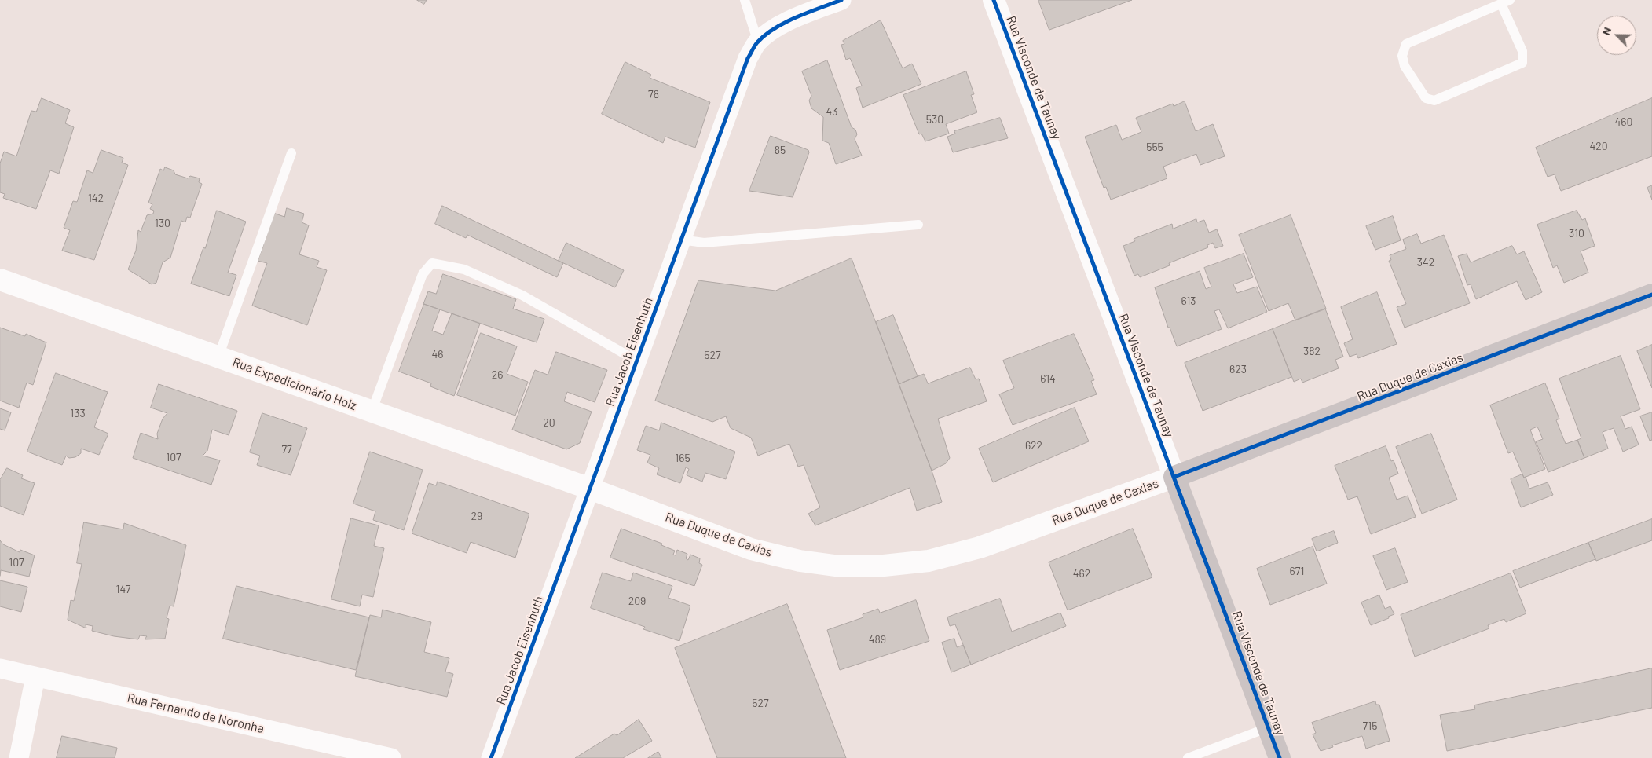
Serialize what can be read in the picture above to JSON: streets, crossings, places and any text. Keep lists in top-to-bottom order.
{
  "streets": {
    "main road": ["Rua Visconde de Taunay", "Rua Duque de Caxias", "Rua Expedicionário Holz"],
    "street": ["Rua Jacob Eisenhuth", "Rua Fernando de Noronha"]
  },
  "crossings": [
    ["Rua Visconde de Taunay", "Rua Duque de Caxias"],
    ["Rua Jacob Eisenhuth", "Rua Duque de Caxias"],
    ["Rua Jacob Eisenhuth", "Rua Expedicionário Holz"],
    ["Rua Duque de Caxias", "Rua Expedicionário Holz"]
  ],
  "house_numbers": [
    "78",
    "43",
    "530",
    "460",
    "420",
    "555",
    "85",
    "142",
    "130",
    "310",
    "342",
    "613",
    "382",
    "46",
    "527",
    "623",
    "26",
    "614",
    "133",
    "20",
    "622",
    "77",
    "107",
    "165",
    "29",
    "107",
    "671",
    "462",
    "147",
    "209",
    "489",
    "527",
    "715"
  ],
  "north": "top left"
}
